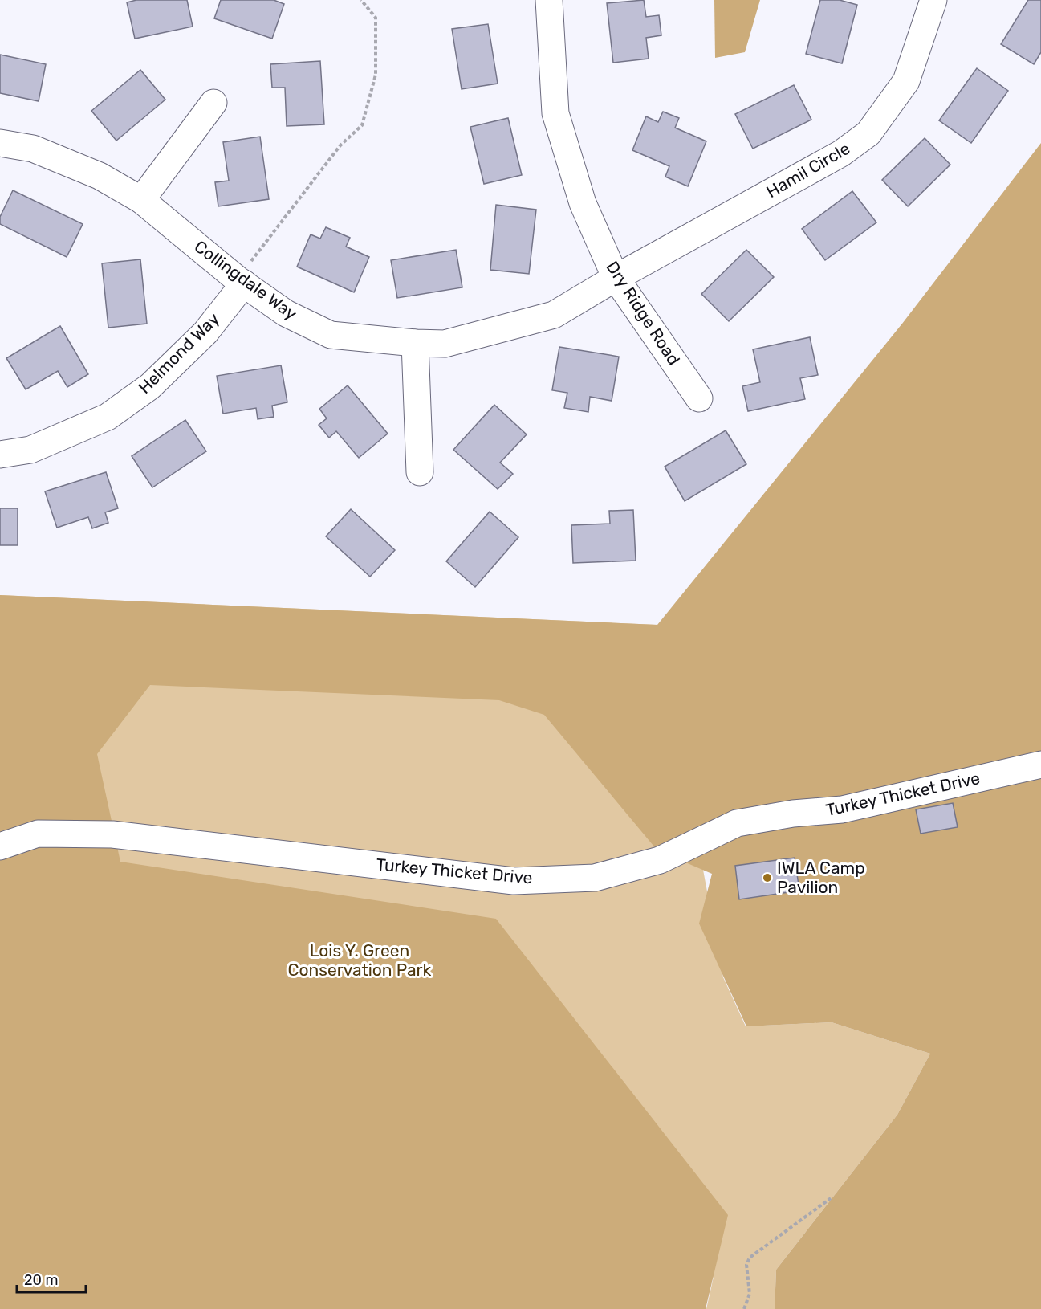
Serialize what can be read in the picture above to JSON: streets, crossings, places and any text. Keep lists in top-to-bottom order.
{
  "streets": {
    "street": [
      "Hamil Circle",
      "Collingdale Way",
      "Dry Ridge Road",
      "Helmond Way",
      "Turkey Thicket Drive"
    ]
  },
  "crossings": [
    ["Hamil Circle", "Collingdale Way"],
    ["Hamil Circle", "Dry Ridge Road"],
    ["Collingdale Way", "Dry Ridge Road"],
    ["Collingdale Way", "Helmond Way"]
  ],
  "parks": ["Lois Y. Green Conservation Park"],
  "places": ["IWLA Camp Pavilion"],
  "scale_bar": "20 m"
}
